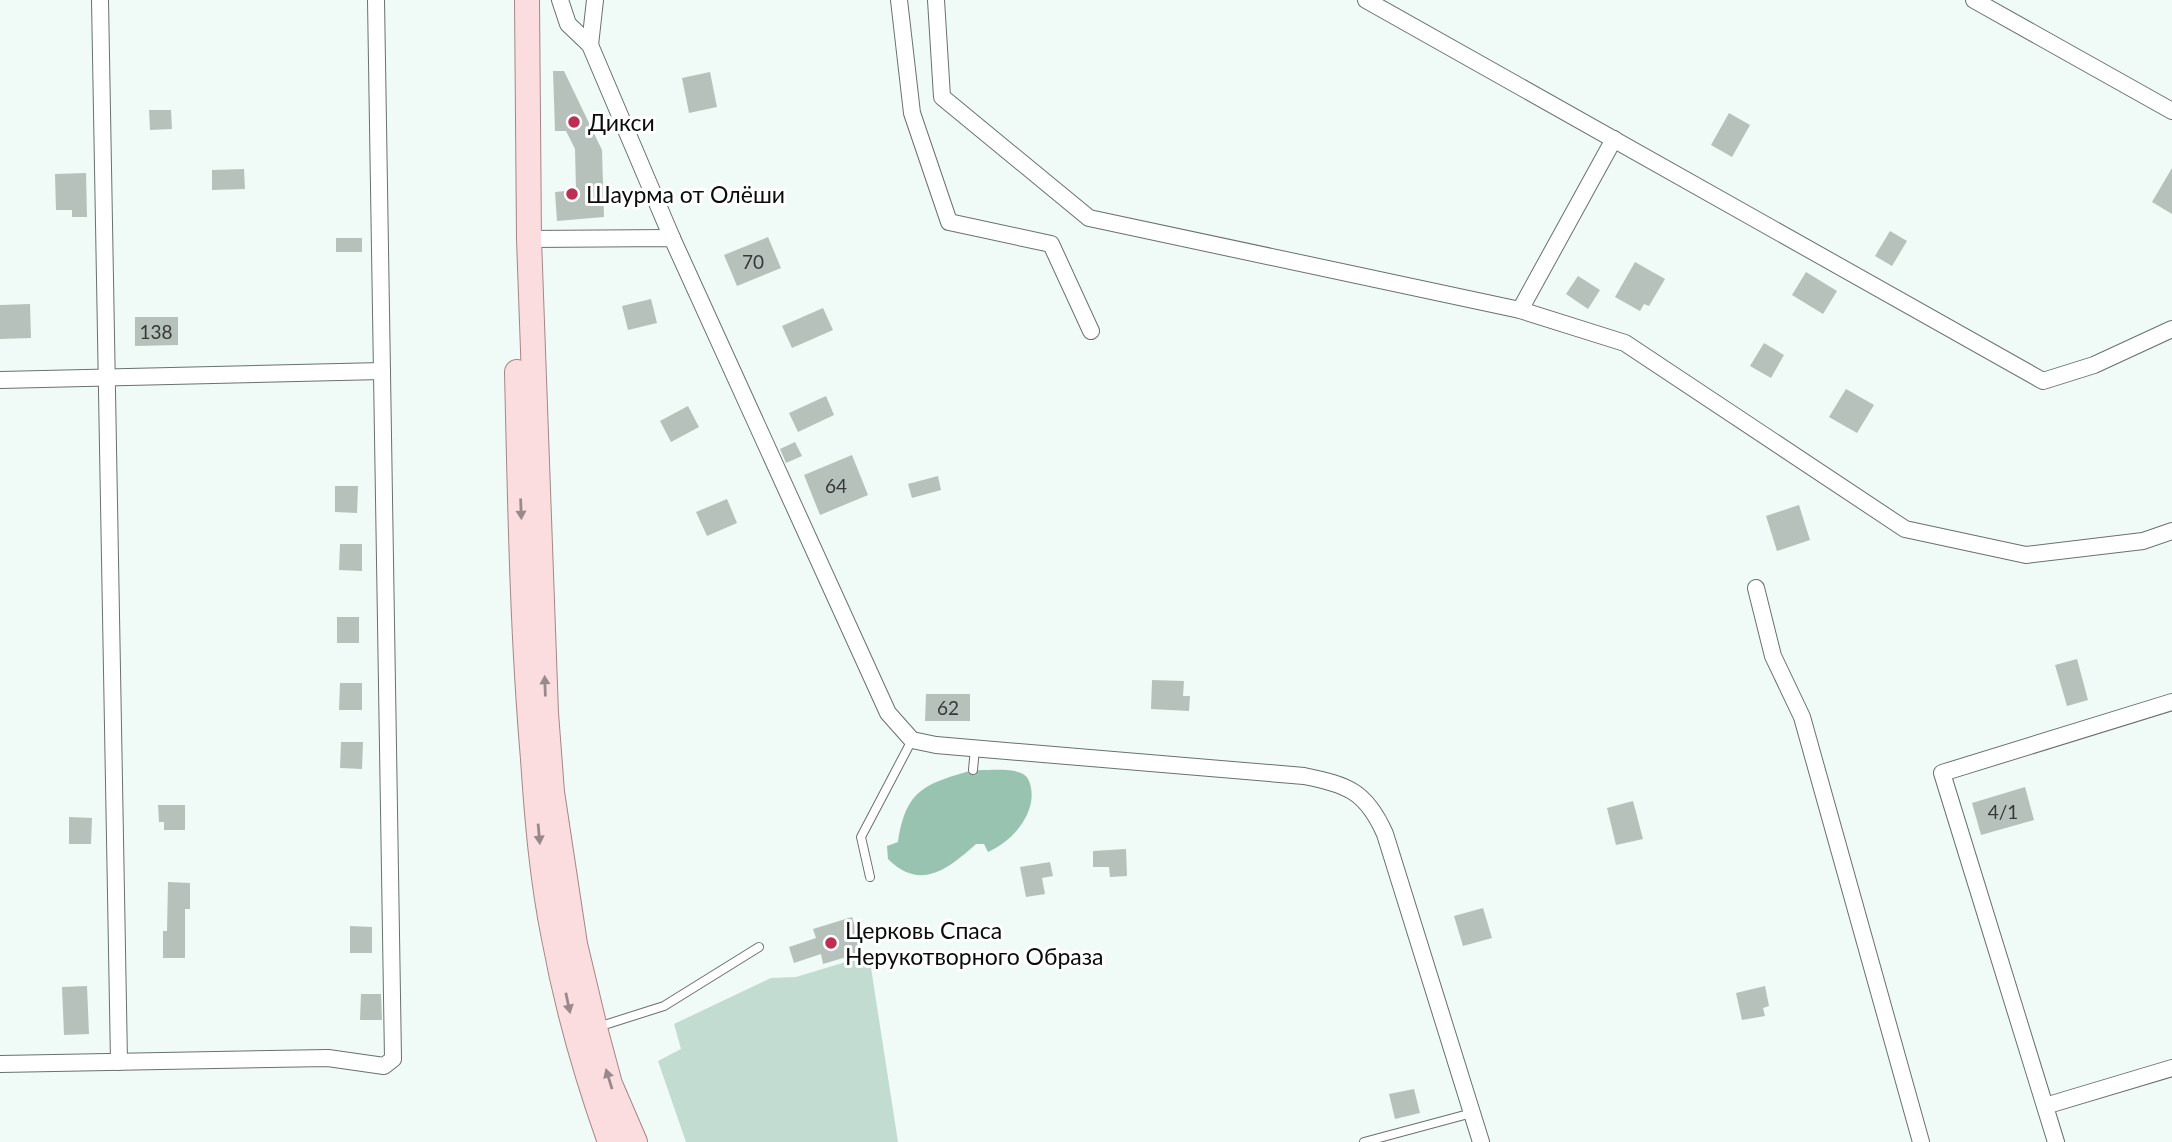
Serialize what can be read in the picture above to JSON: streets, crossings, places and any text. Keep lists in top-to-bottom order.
{
  "places": ["Дикси", "Шаурма от Олёши", "Церковь Спаса Нерукотворного Образа"],
  "house_numbers": [
    "70",
    "138",
    "64",
    "62",
    "4/1"
  ]
}
